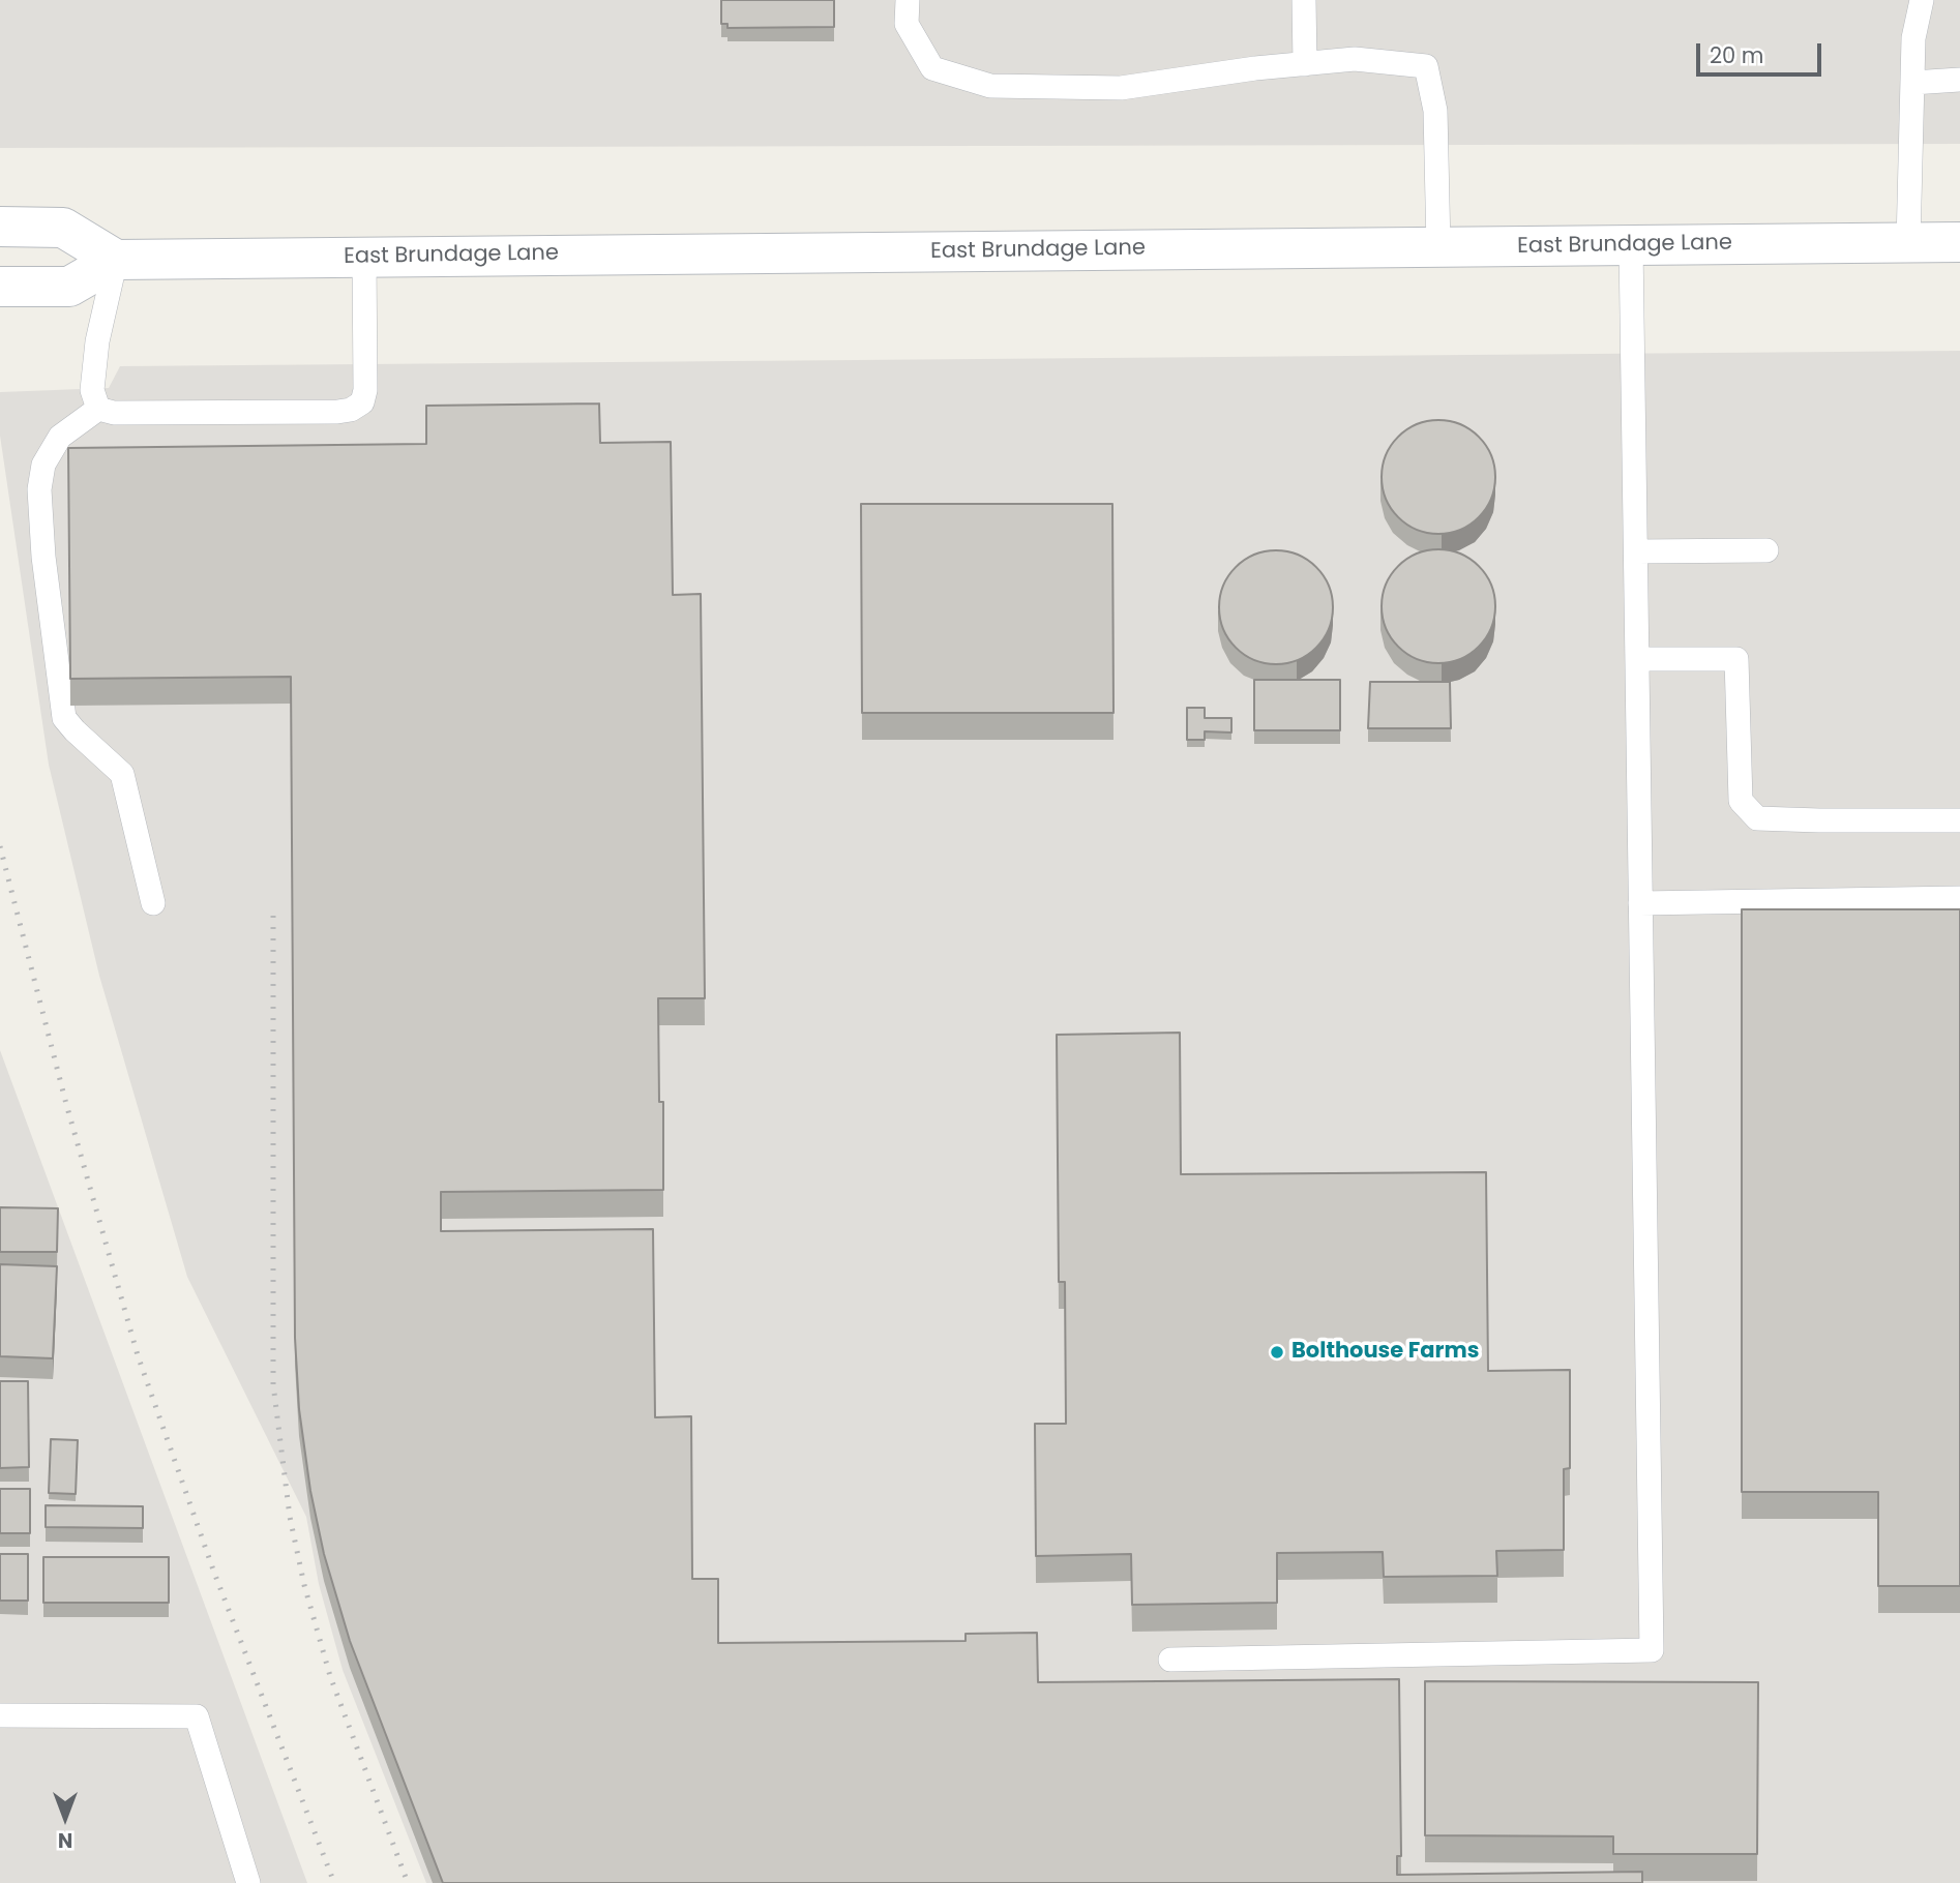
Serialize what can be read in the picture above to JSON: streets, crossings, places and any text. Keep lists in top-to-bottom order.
{
  "streets": {
    "main road": ["East Brundage Lane"]
  },
  "places": ["Bolthouse Farms"],
  "scale_bar": "20 m",
  "north": "bottom"
}
